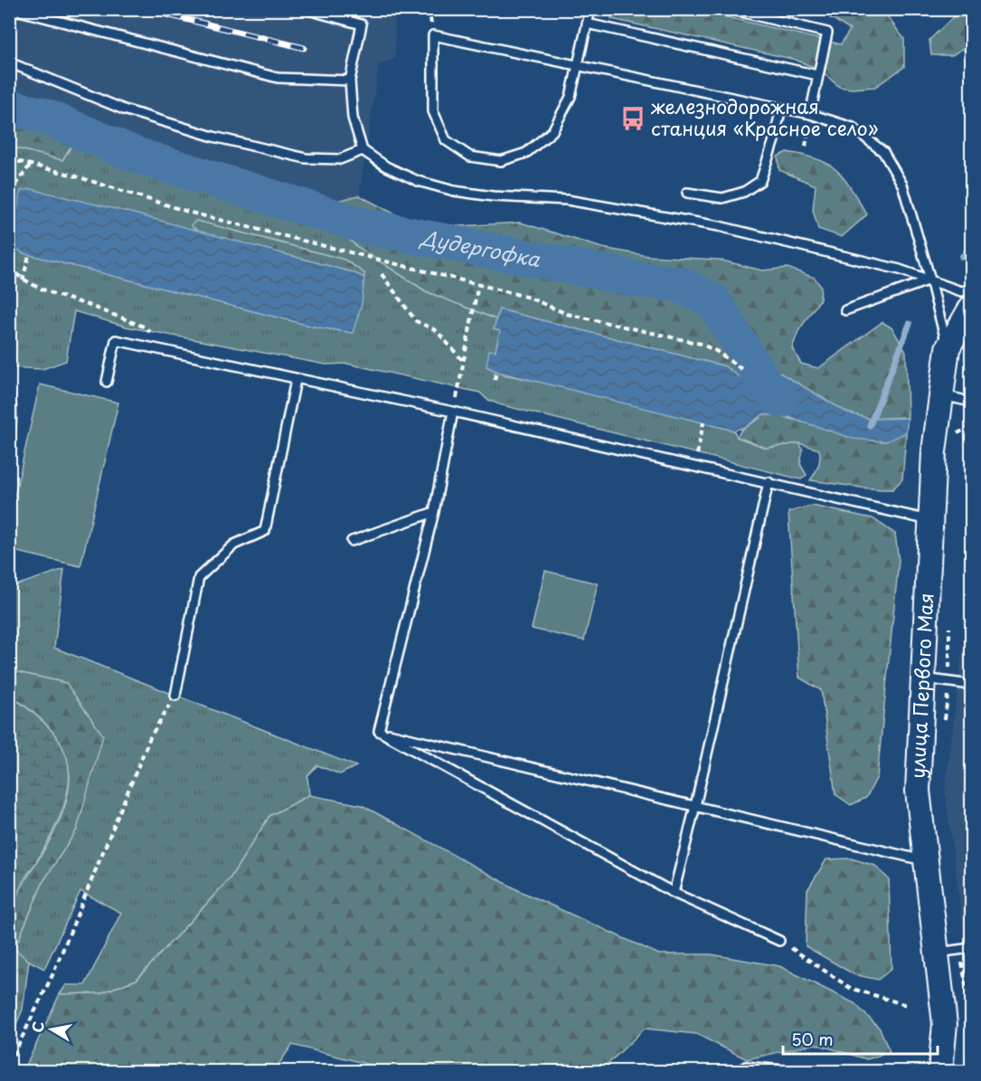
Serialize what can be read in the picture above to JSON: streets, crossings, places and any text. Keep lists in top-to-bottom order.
{
  "streets": {
    "main road": ["улица Первого Мая"]
  },
  "water": ["Дудергофка"],
  "places": {
    "bus stop": ["железнодорожная станция «Красное село»"]
  },
  "scale_bar": "50 m",
  "north": "left"
}
